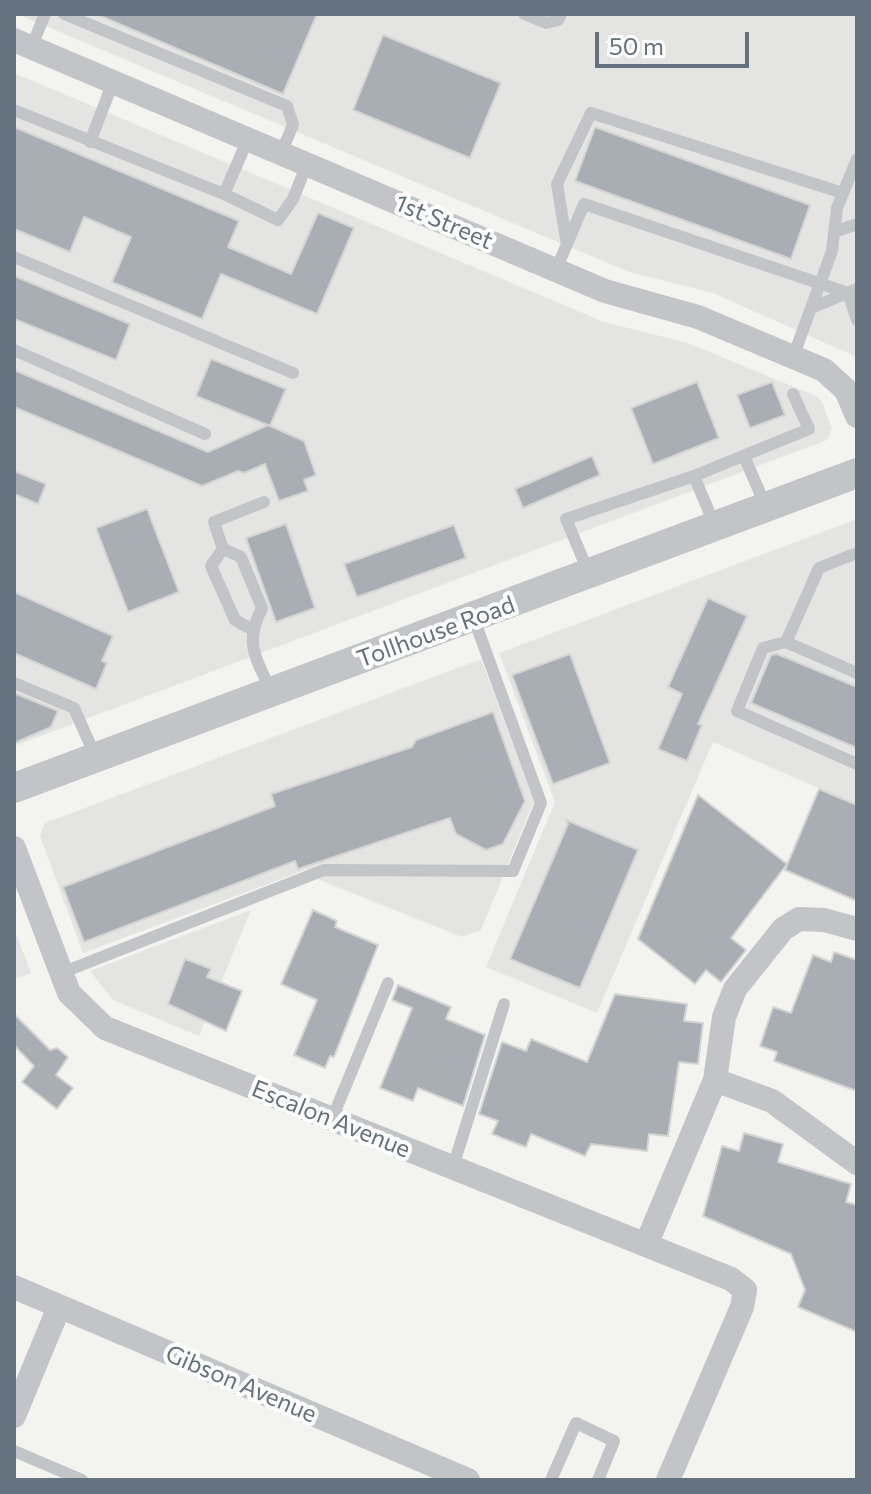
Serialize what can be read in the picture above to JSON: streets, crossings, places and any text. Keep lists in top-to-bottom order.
{
  "streets": {
    "street": [
      "1st Street",
      "Tollhouse Road",
      "Escalon Avenue",
      "Gibson Avenue"
    ]
  },
  "scale_bar": "50 m"
}
